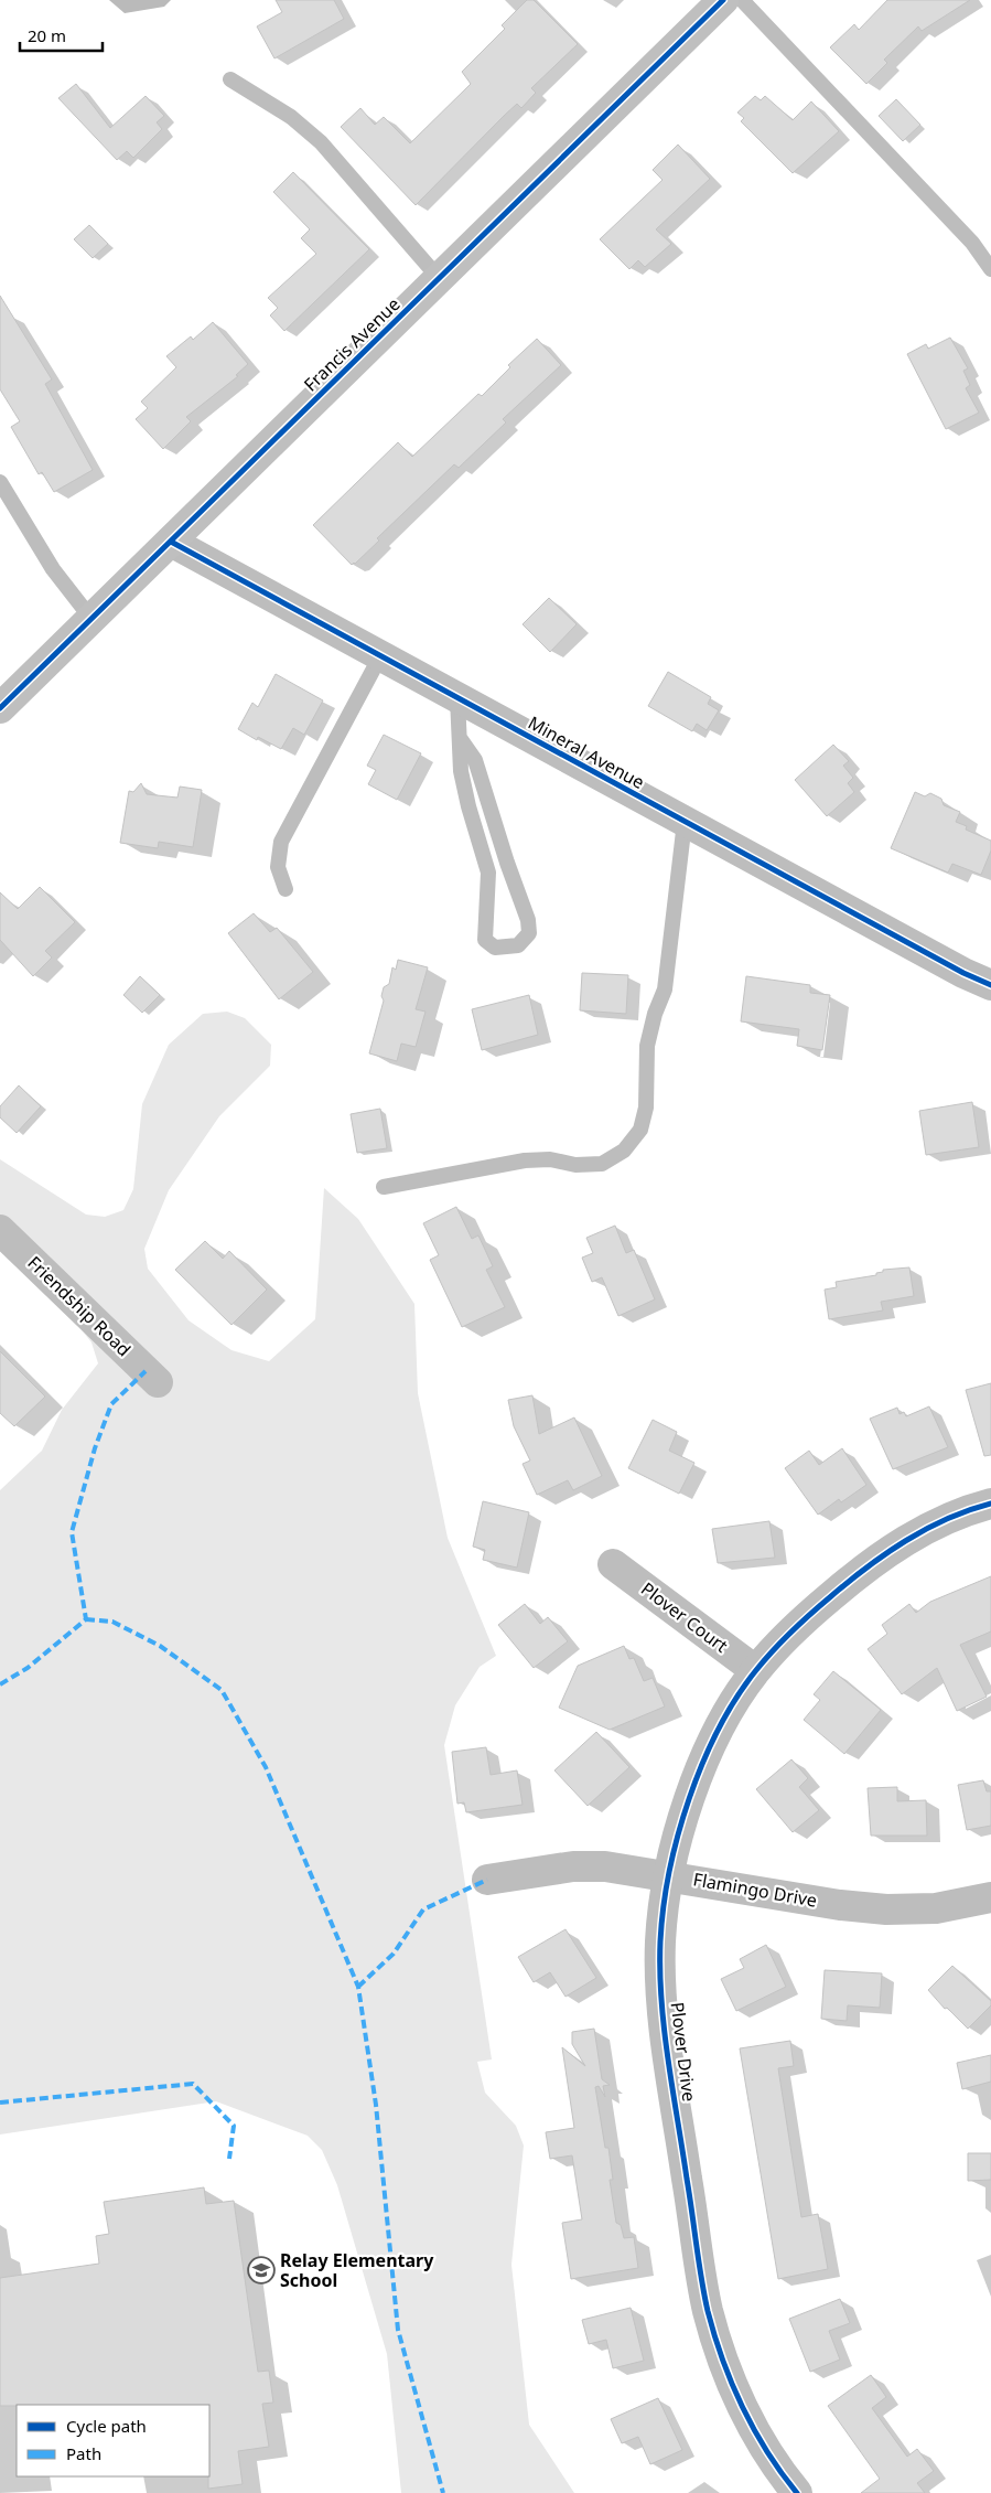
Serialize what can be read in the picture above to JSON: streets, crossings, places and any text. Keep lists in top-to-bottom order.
{
  "streets": {
    "street": [
      "Francis Avenue",
      "Mineral Avenue",
      "Friendship Road",
      "Plover Court",
      "Flamingo Drive",
      "Plover Drive"
    ]
  },
  "crossings": [
    ["Francis Avenue", "Mineral Avenue"],
    ["Plover Court", "Plover Drive"],
    ["Flamingo Drive", "Plover Drive"]
  ],
  "places": {
    "school or university": ["Relay Elementary School"]
  },
  "legend": ["Cycle path", "Path"],
  "scale_bar": "20 m"
}
